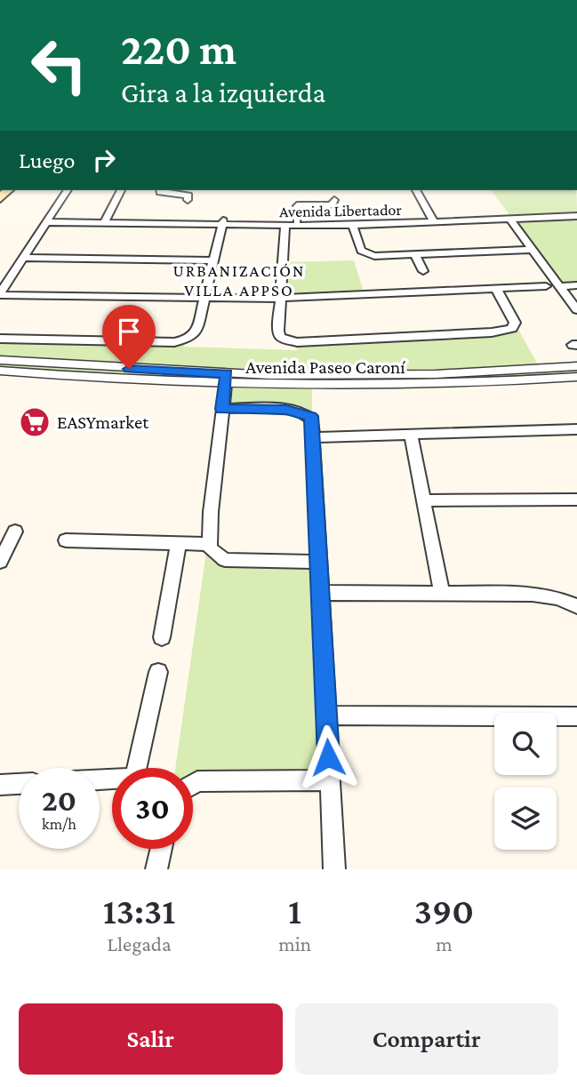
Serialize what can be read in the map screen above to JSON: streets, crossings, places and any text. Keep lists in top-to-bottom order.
{
  "streets": {
    "street": ["Avenida Libertador", "Avenida Paseo Caroní"]
  },
  "districts": ["URBANIZACIÓN VILLA APPSO"],
  "places": {
    "supermarket": ["EASYmarket"]
  },
  "page": {
    "turn": ["220 m", "Gira a la izquierda"],
    "then": "Luego",
    "speed": "20 km/h",
    "limit": "30",
    "eta": [
      "13:31",
      "Llegada",
      "1",
      "min",
      "390",
      "m"
    ],
    "buttons": ["Salir", "Compartir"]
  }
}
